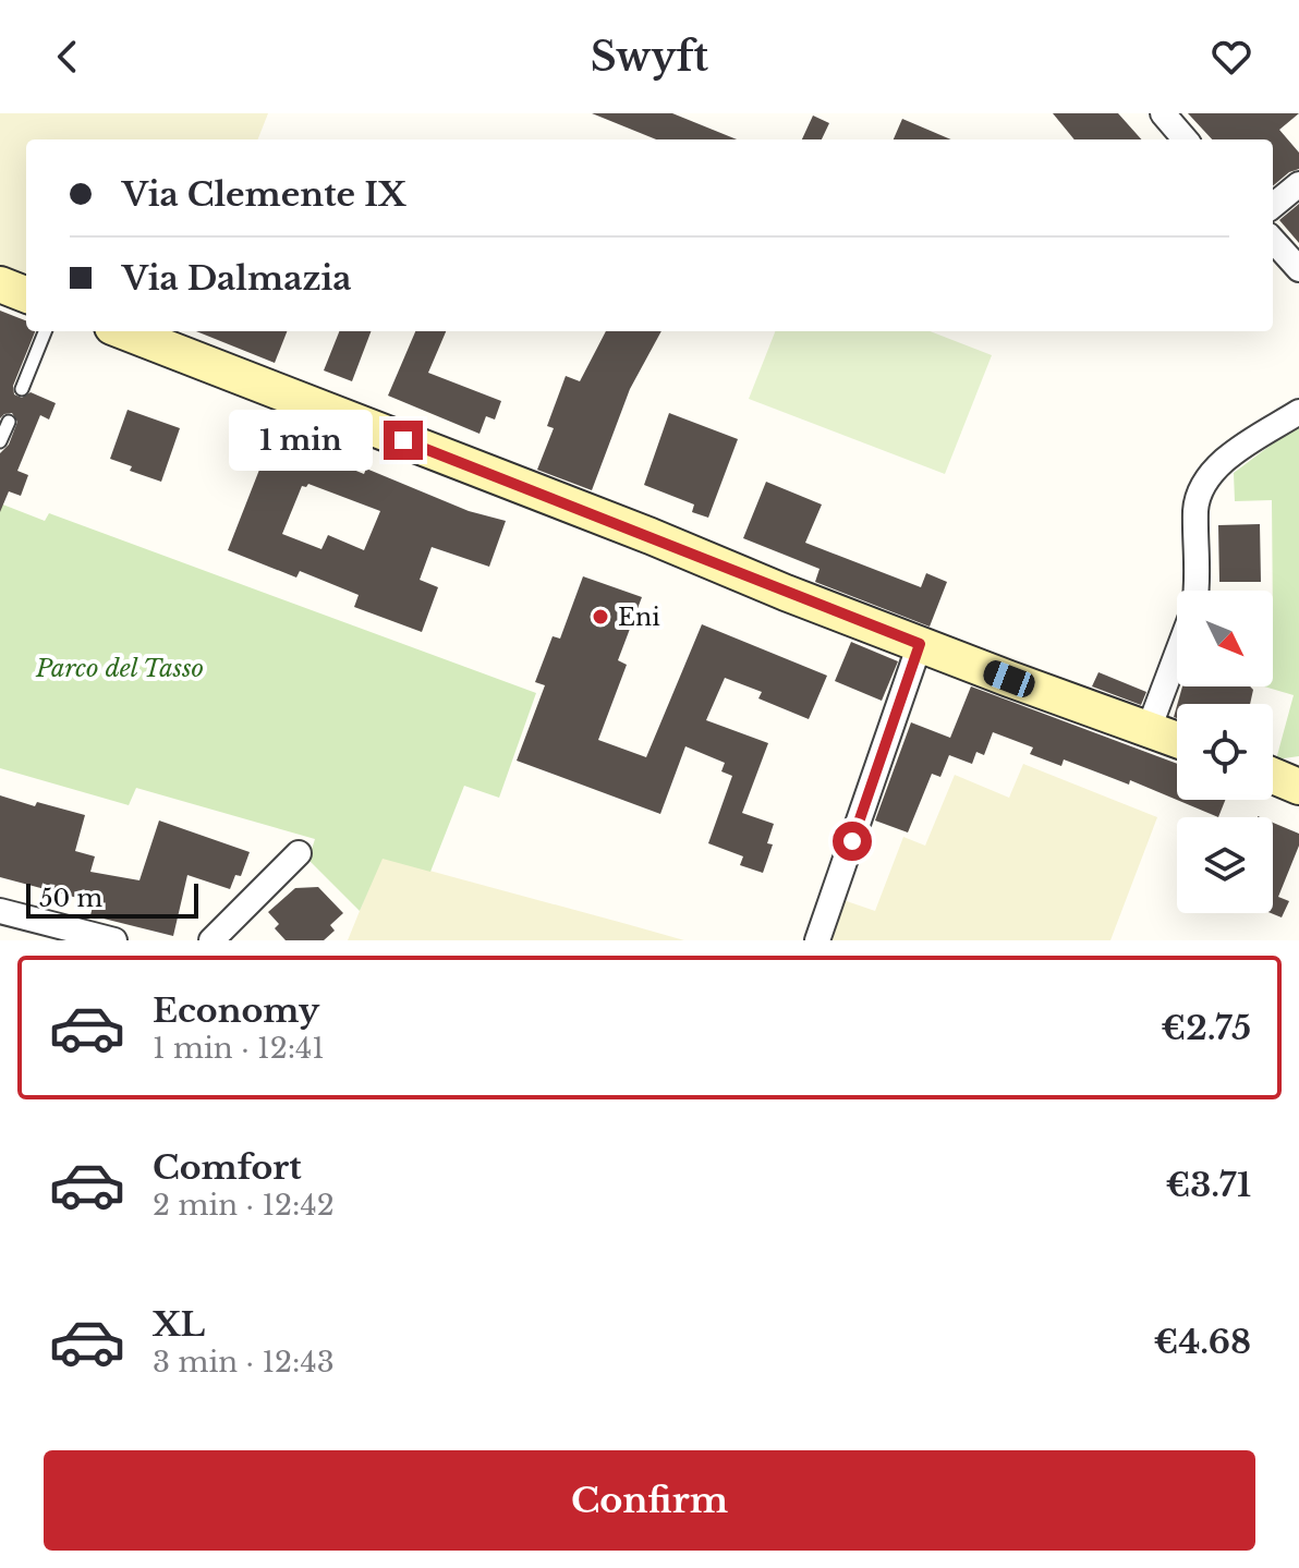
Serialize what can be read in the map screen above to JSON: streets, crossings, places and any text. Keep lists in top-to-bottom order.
{
  "parks": ["Parco del Tasso"],
  "places": ["Eni"],
  "scale_bar": "50 m",
  "north": "bottom right",
  "page": {
    "header": "Swyft",
    "banner": ["Via Clemente IX", "Via Dalmazia"],
    "bubble": "1 min",
    "scale": "50 m",
    "list": [
      {
        "name": "Economy",
        "note": "1 min · 12:41",
        "value": "€2.75"
      },
      {
        "name": "Comfort",
        "note": "2 min · 12:42",
        "value": "€3.71"
      },
      {
        "name": "XL",
        "note": "3 min · 12:43",
        "value": "€4.68"
      }
    ],
    "buttons": "Confirm"
  }
}
